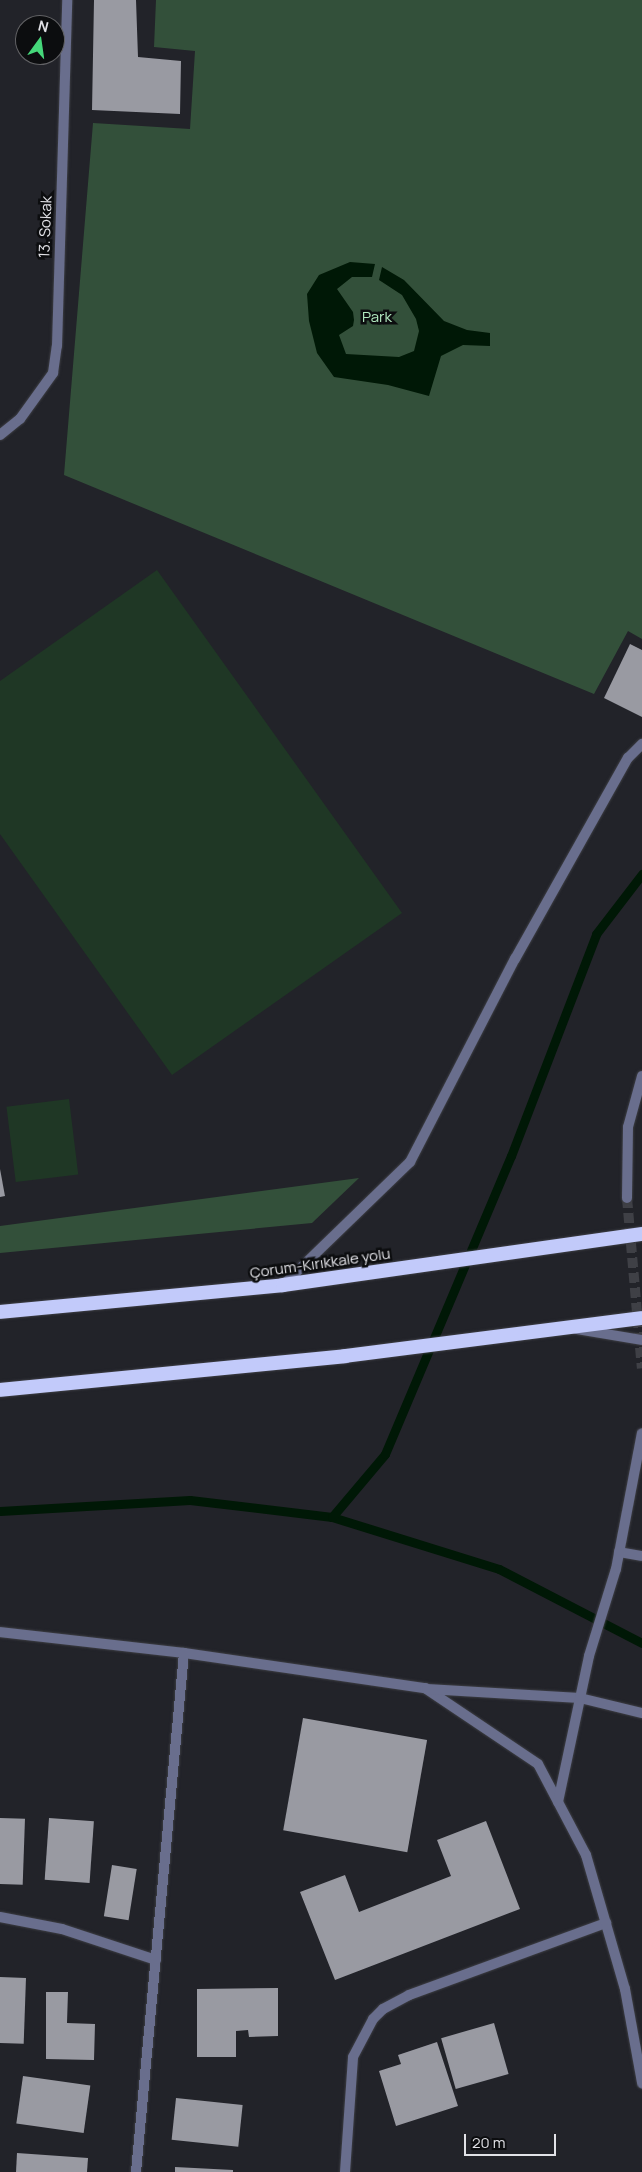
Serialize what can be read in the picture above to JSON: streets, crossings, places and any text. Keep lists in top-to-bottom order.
{
  "streets": {
    "highway": ["Çorum-Kırıkkale yolu"],
    "street": ["13. Sokak"]
  },
  "parks": ["Park"],
  "scale_bar": "20 m",
  "north": "top"
}
